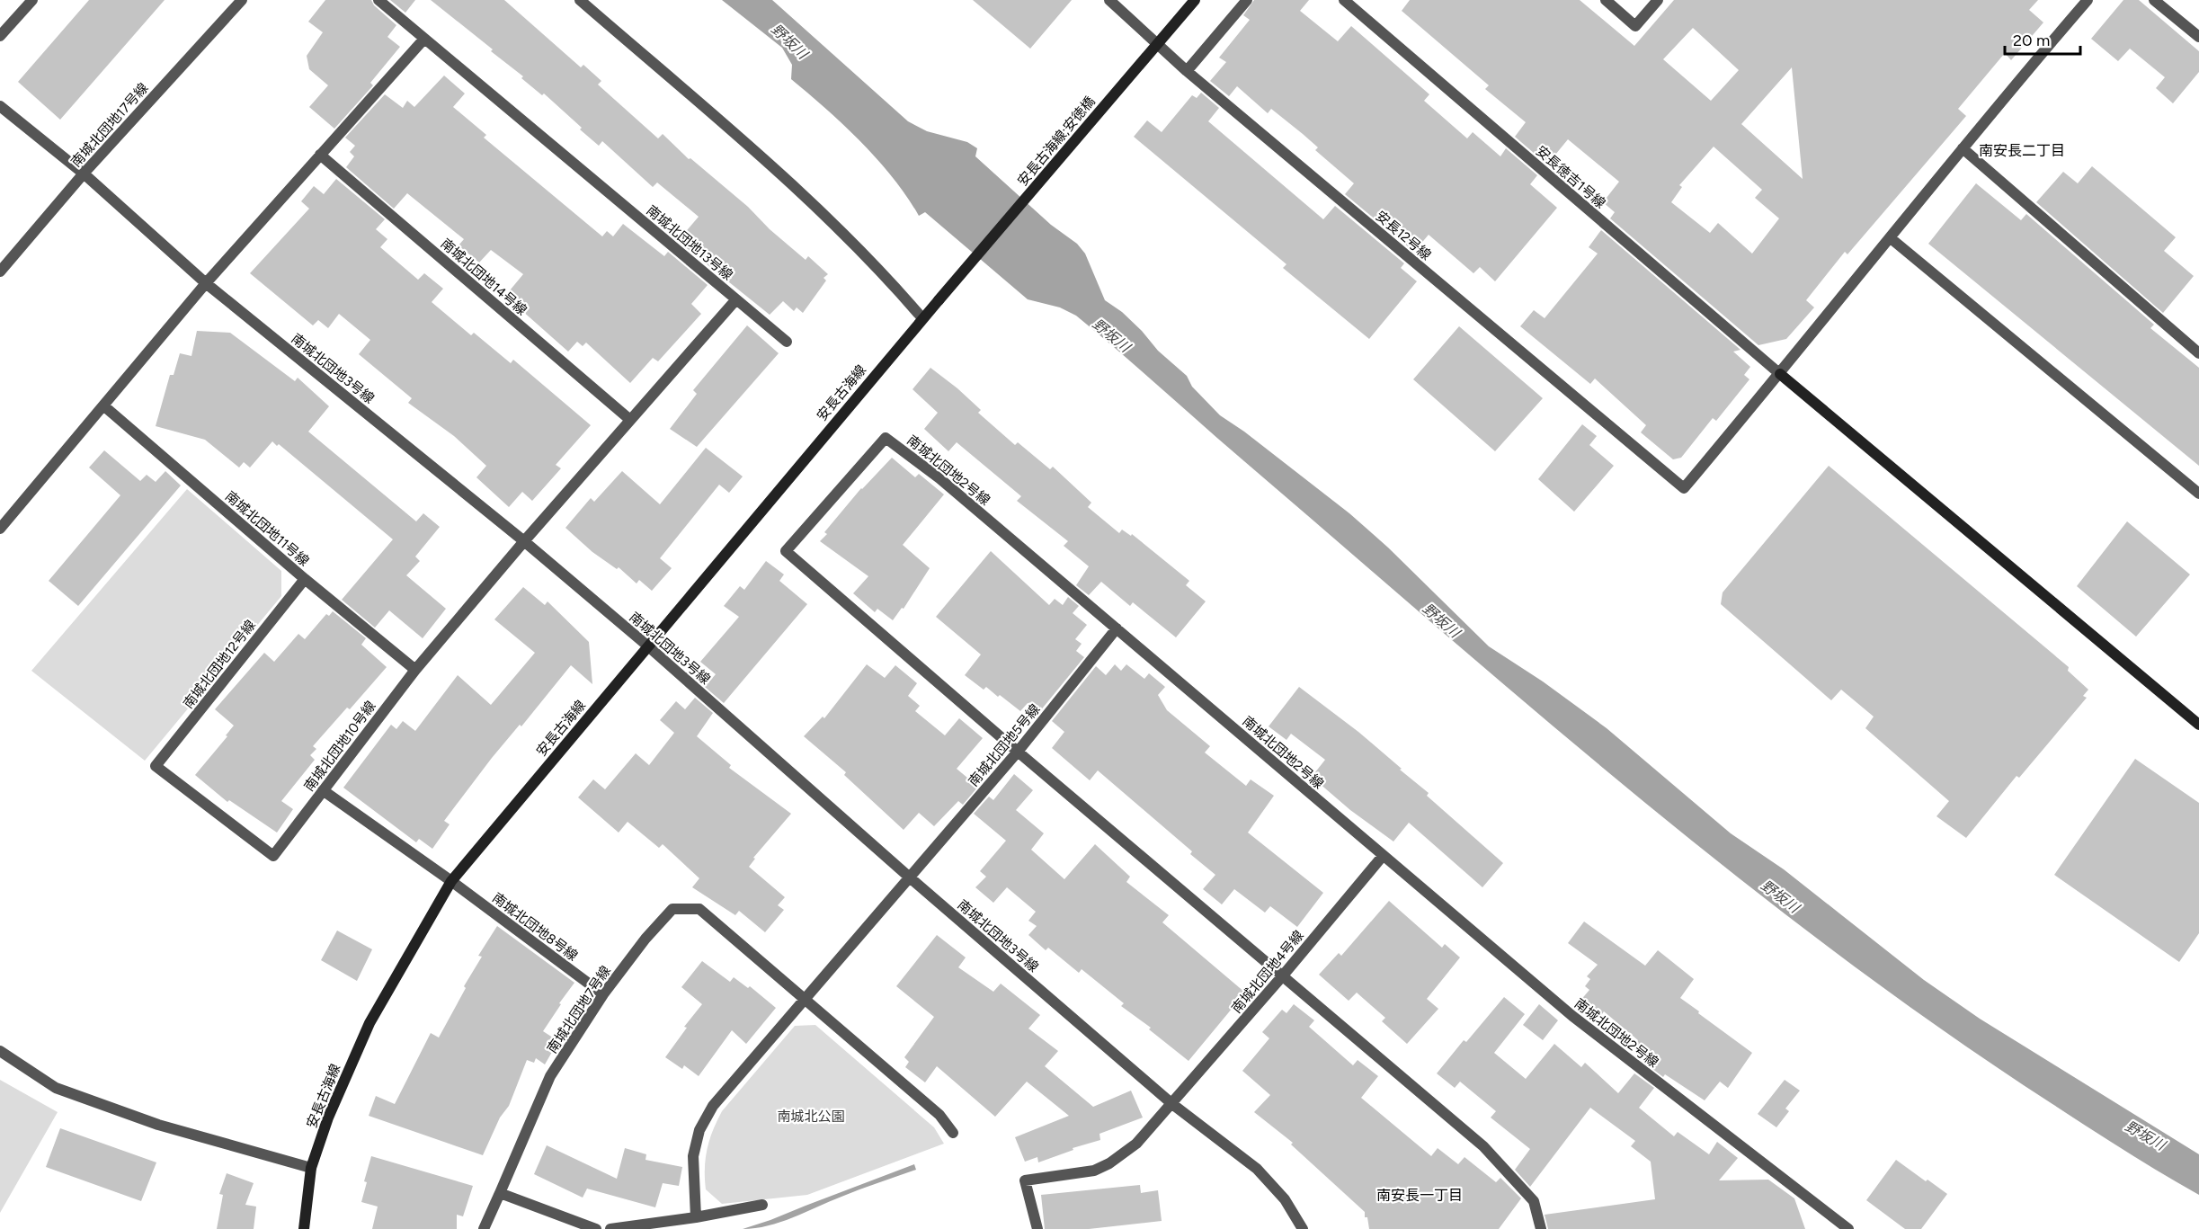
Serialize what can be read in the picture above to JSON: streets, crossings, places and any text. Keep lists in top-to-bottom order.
{
  "streets": {
    "street": [
      "南城北団地17号線",
      "安長古海線;安徳橋",
      "安長徳吉1号線",
      "安長12号線",
      "南城北団地13号線",
      "南城北団地14号線",
      "南城北団地3号線",
      "安長古海線",
      "南城北団地2号線",
      "南城北団地11号線",
      "南城北団地12号線",
      "南城北団地5号線",
      "南城北団地10号線",
      "南城北団地8号線",
      "南城北団地4号線",
      "南城北団地7号線"
    ]
  },
  "crossings": [
    ["南城北団地17号線", "南城北団地3号線"],
    ["安長古海線;安徳橋", "安長古海線"],
    ["安長徳吉1号線", "安長12号線"],
    ["南城北団地13号線", "南城北団地14号線"],
    ["南城北団地13号線", "南城北団地3号線"],
    ["南城北団地13号線", "南城北団地10号線"],
    ["南城北団地3号線", "安長古海線"],
    ["南城北団地3号線", "南城北団地5号線"],
    ["南城北団地3号線", "南城北団地10号線"],
    ["南城北団地3号線", "南城北団地4号線"],
    ["安長古海線", "南城北団地8号線"],
    ["南城北団地2号線", "南城北団地5号線"],
    ["南城北団地2号線", "南城北団地4号線"],
    ["南城北団地11号線", "南城北団地12号線"],
    ["南城北団地11号線", "南城北団地10号線"],
    ["南城北団地12号線", "南城北団地10号線"],
    ["南城北団地10号線", "南城北団地8号線"],
    ["南城北団地8号線", "南城北団地7号線"]
  ],
  "districts": ["南安長二丁目", "南安長一丁目"],
  "water": ["野坂川"],
  "parks": ["南城北公園"],
  "scale_bar": "20 m"
}
